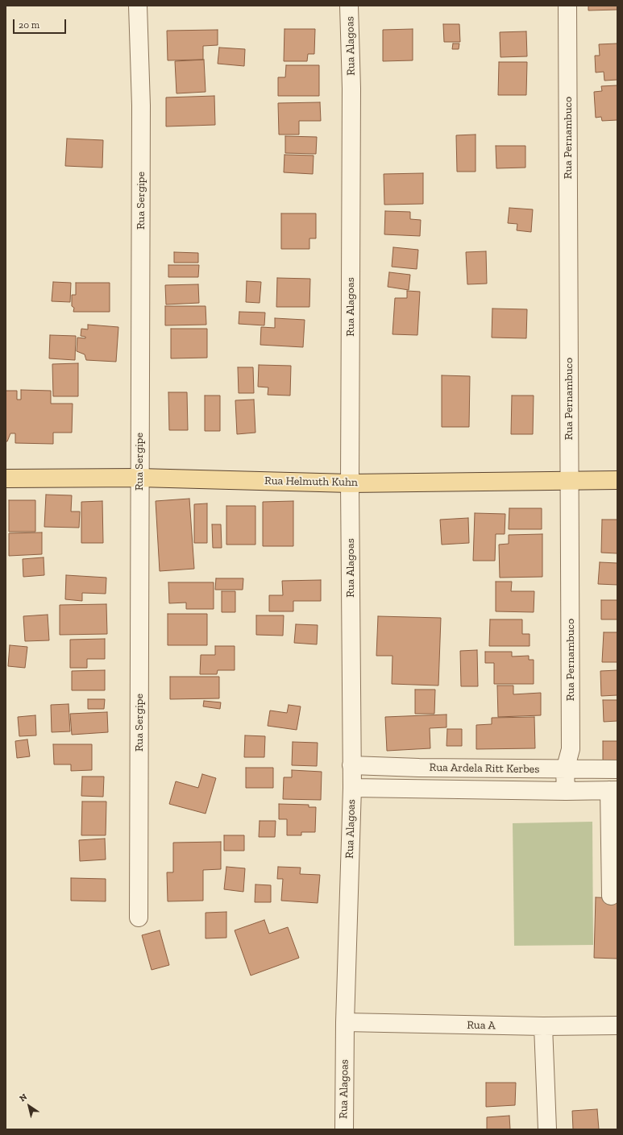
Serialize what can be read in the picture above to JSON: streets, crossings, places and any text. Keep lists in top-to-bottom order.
{
  "streets": {
    "main road": ["Rua Helmuth Kuhn"],
    "street": [
      "Rua Alagoas",
      "Rua Pernambuco",
      "Rua Sergipe",
      "Rua Ardela Ritt Kerbes",
      "Rua A"
    ]
  },
  "crossings": [
    ["Rua Alagoas", "Rua Helmuth Kuhn"],
    ["Rua Alagoas", "Rua Ardela Ritt Kerbes"],
    ["Rua Alagoas", "Rua A"],
    ["Rua Pernambuco", "Rua Helmuth Kuhn"],
    ["Rua Pernambuco", "Rua Ardela Ritt Kerbes"],
    ["Rua Sergipe", "Rua Helmuth Kuhn"]
  ],
  "scale_bar": "20 m",
  "north": "top left"
}
